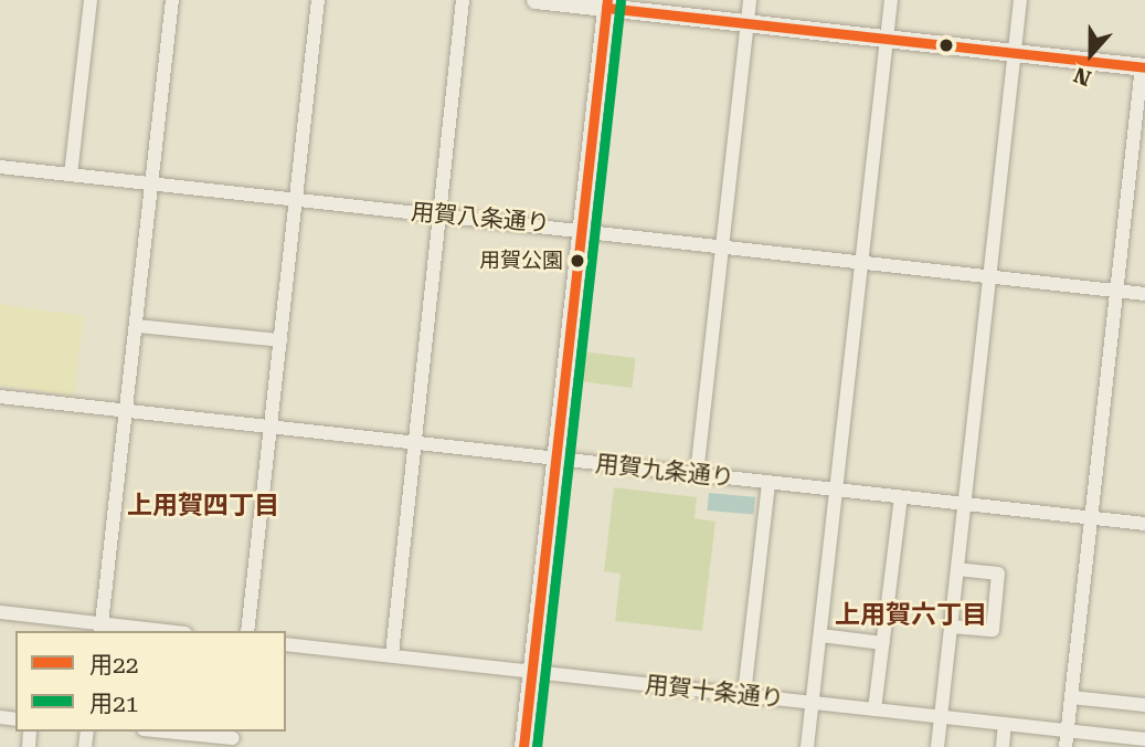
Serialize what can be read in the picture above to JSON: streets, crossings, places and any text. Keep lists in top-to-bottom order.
{
  "streets": {
    "street": ["用賀八条通り", "用賀九条通り", "用賀十条通り"]
  },
  "districts": ["上用賀四丁目", "上用賀六丁目"],
  "places": ["用賀公園"],
  "lines": ["transit line 用22", "transit line 用21"],
  "legend": ["用22", "用21"],
  "north": "bottom"
}
